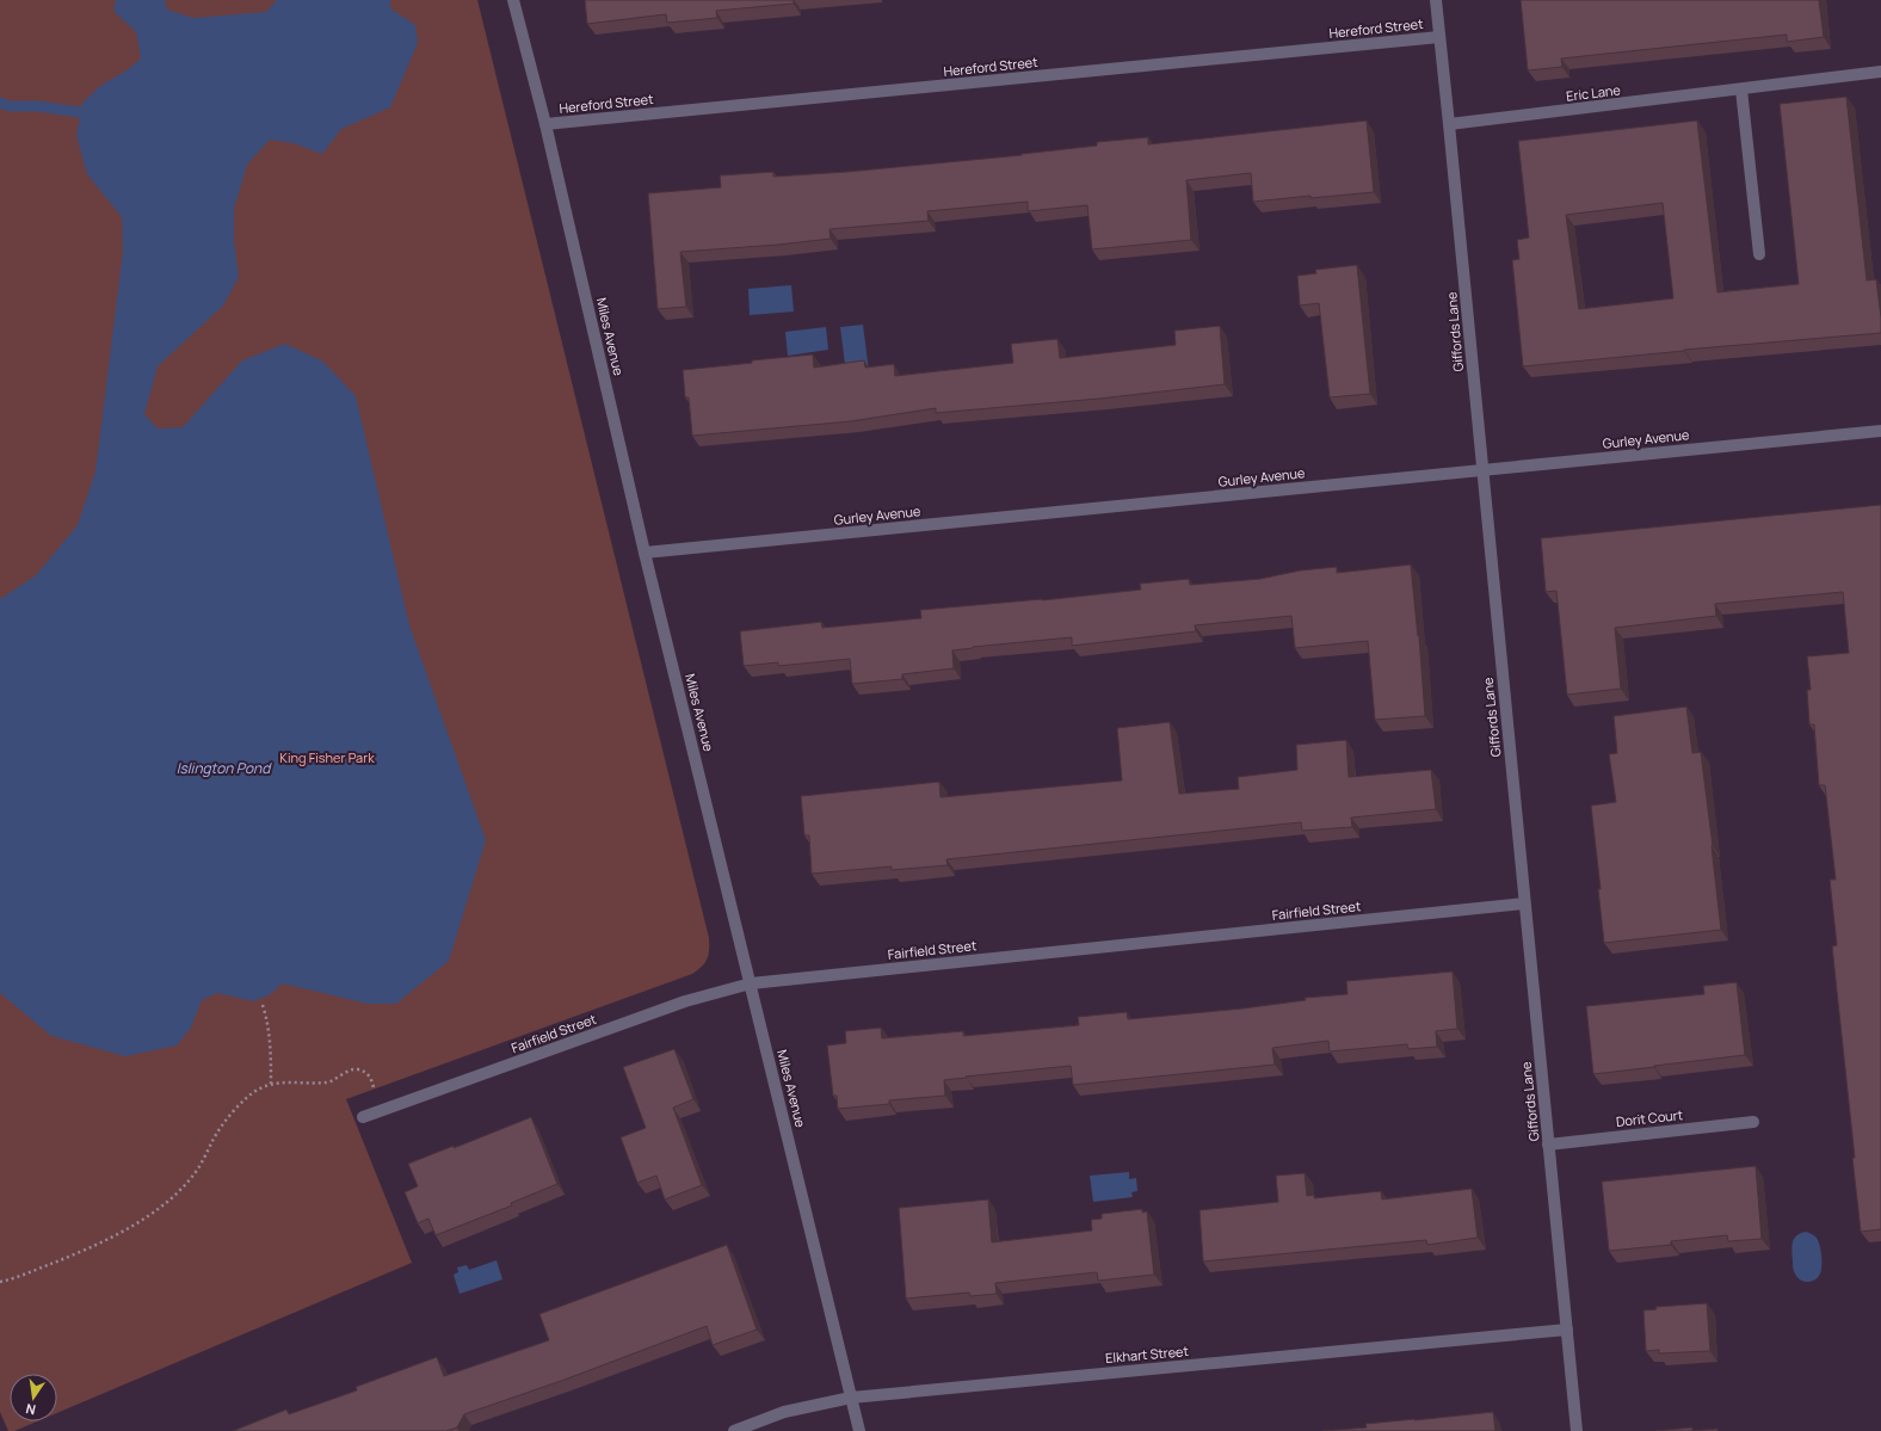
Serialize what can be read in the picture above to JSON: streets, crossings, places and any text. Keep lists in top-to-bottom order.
{
  "streets": {
    "street": [
      "Hereford Street",
      "Eric Lane",
      "Giffords Lane",
      "Miles Avenue",
      "Gurley Avenue",
      "Fairfield Street",
      "Dorit Court",
      "Elkhart Street"
    ]
  },
  "crossings": [
    ["Hereford Street", "Giffords Lane"],
    ["Hereford Street", "Miles Avenue"],
    ["Eric Lane", "Giffords Lane"],
    ["Giffords Lane", "Gurley Avenue"],
    ["Giffords Lane", "Fairfield Street"],
    ["Giffords Lane", "Dorit Court"],
    ["Giffords Lane", "Elkhart Street"],
    ["Miles Avenue", "Gurley Avenue"],
    ["Miles Avenue", "Fairfield Street"],
    ["Miles Avenue", "Elkhart Street"]
  ],
  "water": ["Islington Pond"],
  "parks": ["King Fisher Park"],
  "north": "bottom"
}
